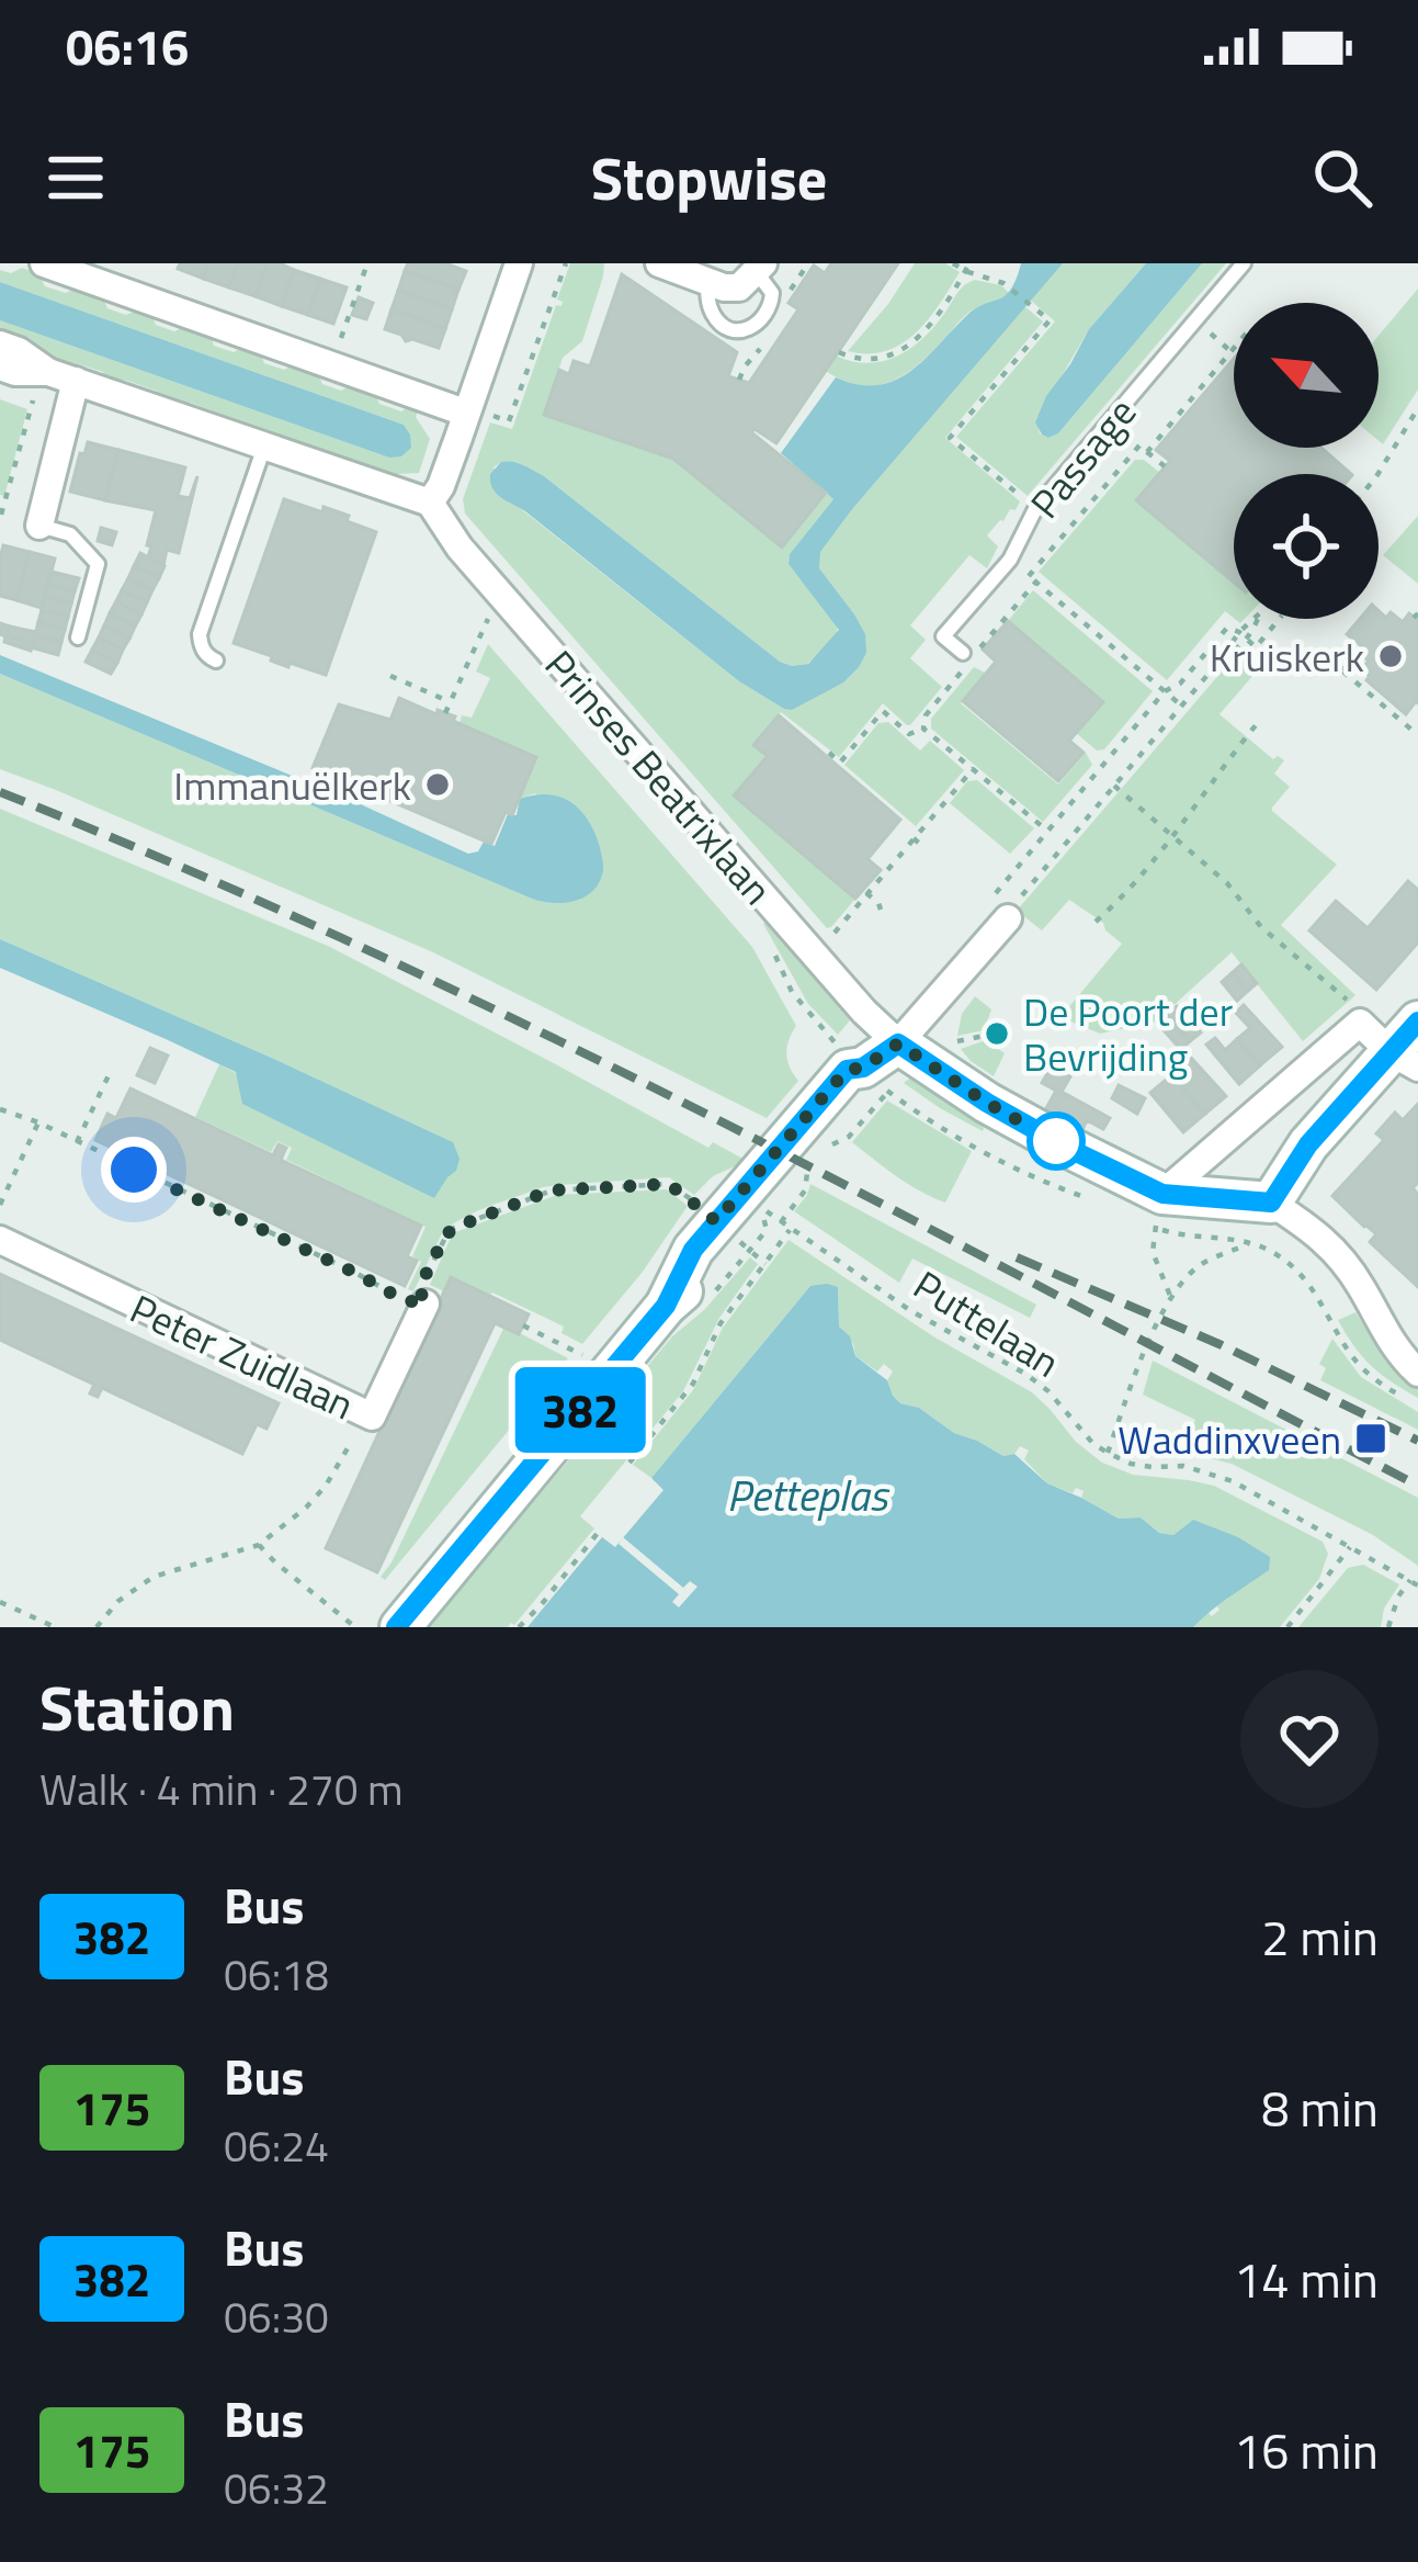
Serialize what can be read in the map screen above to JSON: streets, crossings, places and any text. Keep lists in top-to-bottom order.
{
  "streets": {
    "street": ["Prinses Beatrixlaan", "Peter Zuidlaan"],
    "lane": ["Passage"],
    "path": ["Puttelaan"]
  },
  "water": ["Petteplas"],
  "places": {
    "other": ["Kruiskerk", "Immanuëlkerk", "De Poort der Bevrijding"],
    "transit": ["Waddinxveen"]
  },
  "lines": ["bus line 382"],
  "north": "top left",
  "page": {
    "status": "06:16",
    "header": "Stopwise",
    "on_map": "382",
    "heading": ["Station", "Walk · 4 min · 270 m"],
    "list": [
      {
        "mark": "382",
        "name": "Bus",
        "note": "06:18",
        "value": "2 min"
      },
      {
        "mark": "175",
        "name": "Bus",
        "note": "06:24",
        "value": "8 min"
      },
      {
        "mark": "382",
        "name": "Bus",
        "note": "06:30",
        "value": "14 min"
      },
      {
        "mark": "175",
        "name": "Bus",
        "note": "06:32",
        "value": "16 min"
      }
    ]
  }
}
